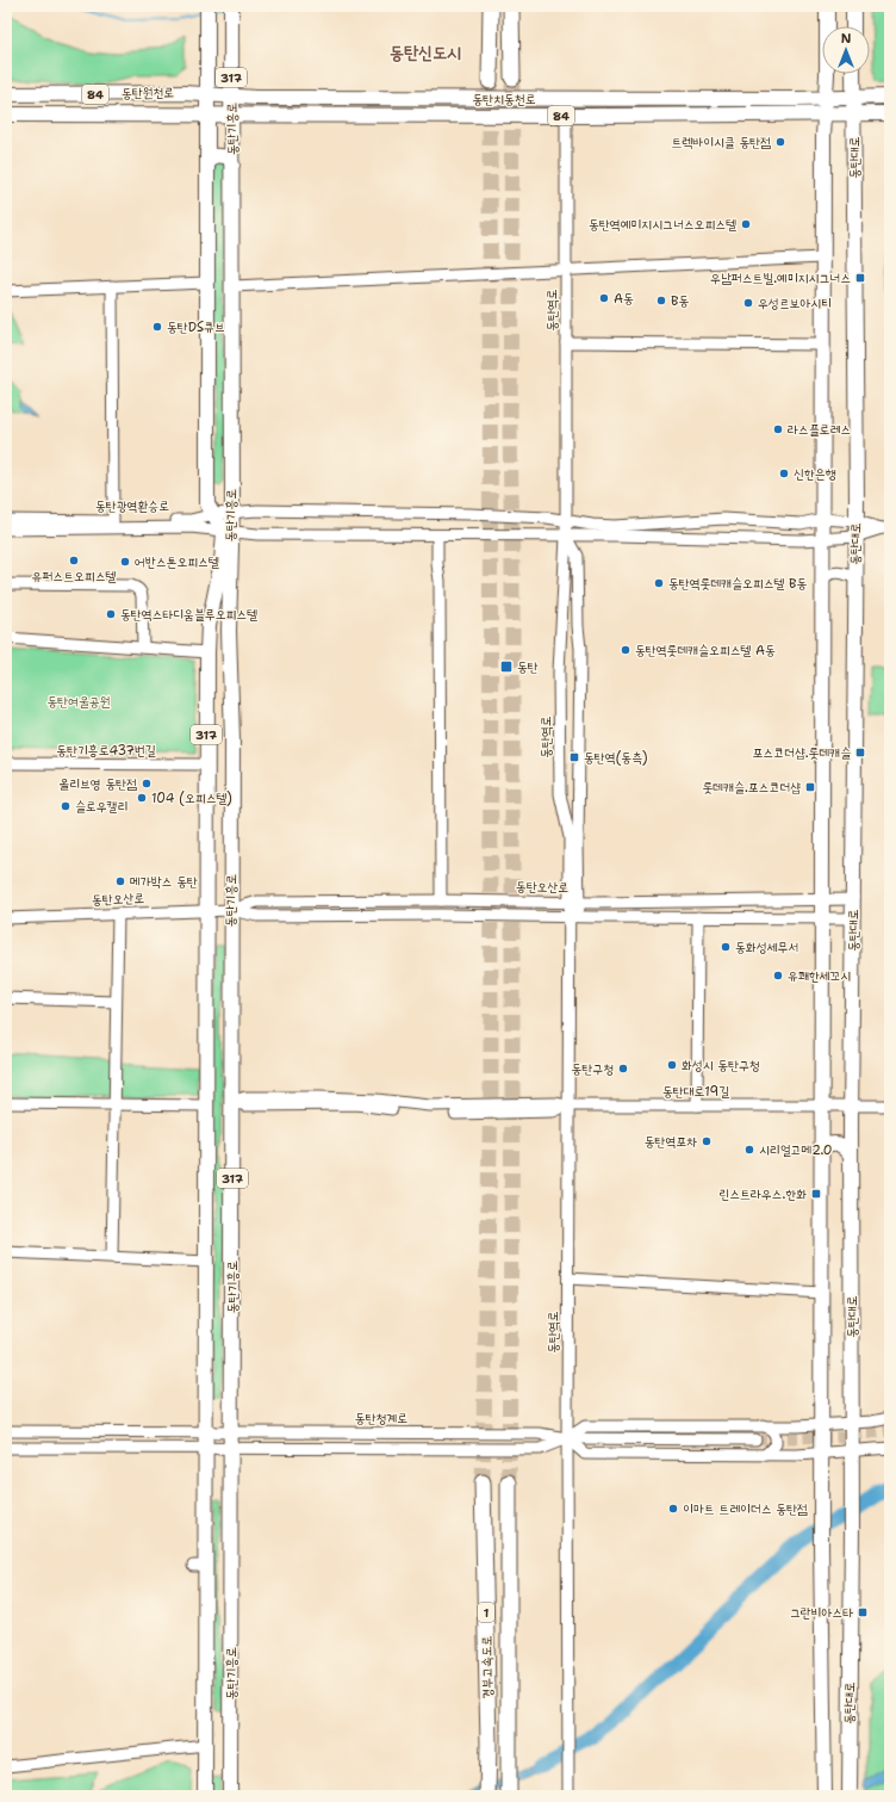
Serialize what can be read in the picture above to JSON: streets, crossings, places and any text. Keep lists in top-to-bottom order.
{
  "streets": {
    "highway": ["1", "경부고속도로"],
    "main road": [
      "317",
      "동탄원천로",
      "84",
      "동탄치동천로",
      "동탄기흥로",
      "동탄대로"
    ],
    "street": [
      "동탄역로",
      "동탄광역환승로",
      "동탄기흥로437번길",
      "동탄오산로",
      "동탄대로19길",
      "동탄청계로"
    ]
  },
  "crossings": [
    ["동탄원천로", "동탄치동천로"],
    ["동탄원천로", "동탄기흥로"],
    ["동탄치동천로", "동탄기흥로"],
    ["동탄치동천로", "동탄대로"],
    ["동탄치동천로", "동탄역로"],
    ["동탄기흥로", "동탄광역환승로"],
    ["동탄기흥로", "동탄기흥로437번길"],
    ["동탄기흥로", "동탄오산로"],
    ["동탄기흥로", "동탄대로19길"],
    ["동탄기흥로", "동탄청계로"],
    ["동탄대로", "동탄오산로"],
    ["동탄대로", "동탄대로19길"],
    ["동탄역로", "동탄광역환승로"],
    ["동탄역로", "동탄오산로"],
    ["동탄역로", "동탄대로19길"],
    ["동탄역로", "동탄청계로"]
  ],
  "districts": ["동탄신도시"],
  "parks": ["동탄여울공원"],
  "places": {
    "other": [
      "트렉바이시클 동탄점",
      "동탄역예미지시그너스오피스텔",
      "A동",
      "B동",
      "우성르보아시티",
      "동탄DS큐브",
      "라스플로레스",
      "신한은행",
      "유퍼스트오피스텔",
      "어반스톤오피스텔",
      "동탄역롯데캐슬오피스텔 B동",
      "동탄역스타디움블루오피스텔",
      "동탄역롯데캐슬오피스텔 A동",
      "올리브영 동탄점",
      "104 (오피스텔)",
      "슬로우캘리",
      "메가박스 동탄",
      "동화성세무서",
      "유쾌한세꼬시",
      "화성시 동탄구청",
      "동탄구청",
      "동탄역포차",
      "시리얼고메2.0",
      "이마트 트레이더스 동탄점"
    ],
    "transit": [
      "우남퍼스트빌.예미지시그너스",
      "동탄",
      "포스코더샵.롯데캐슬",
      "동탄역(동측)",
      "롯데캐슬.포스코더샵",
      "린스트라우스.한화",
      "그란비아스타"
    ]
  },
  "north": "top"
}
